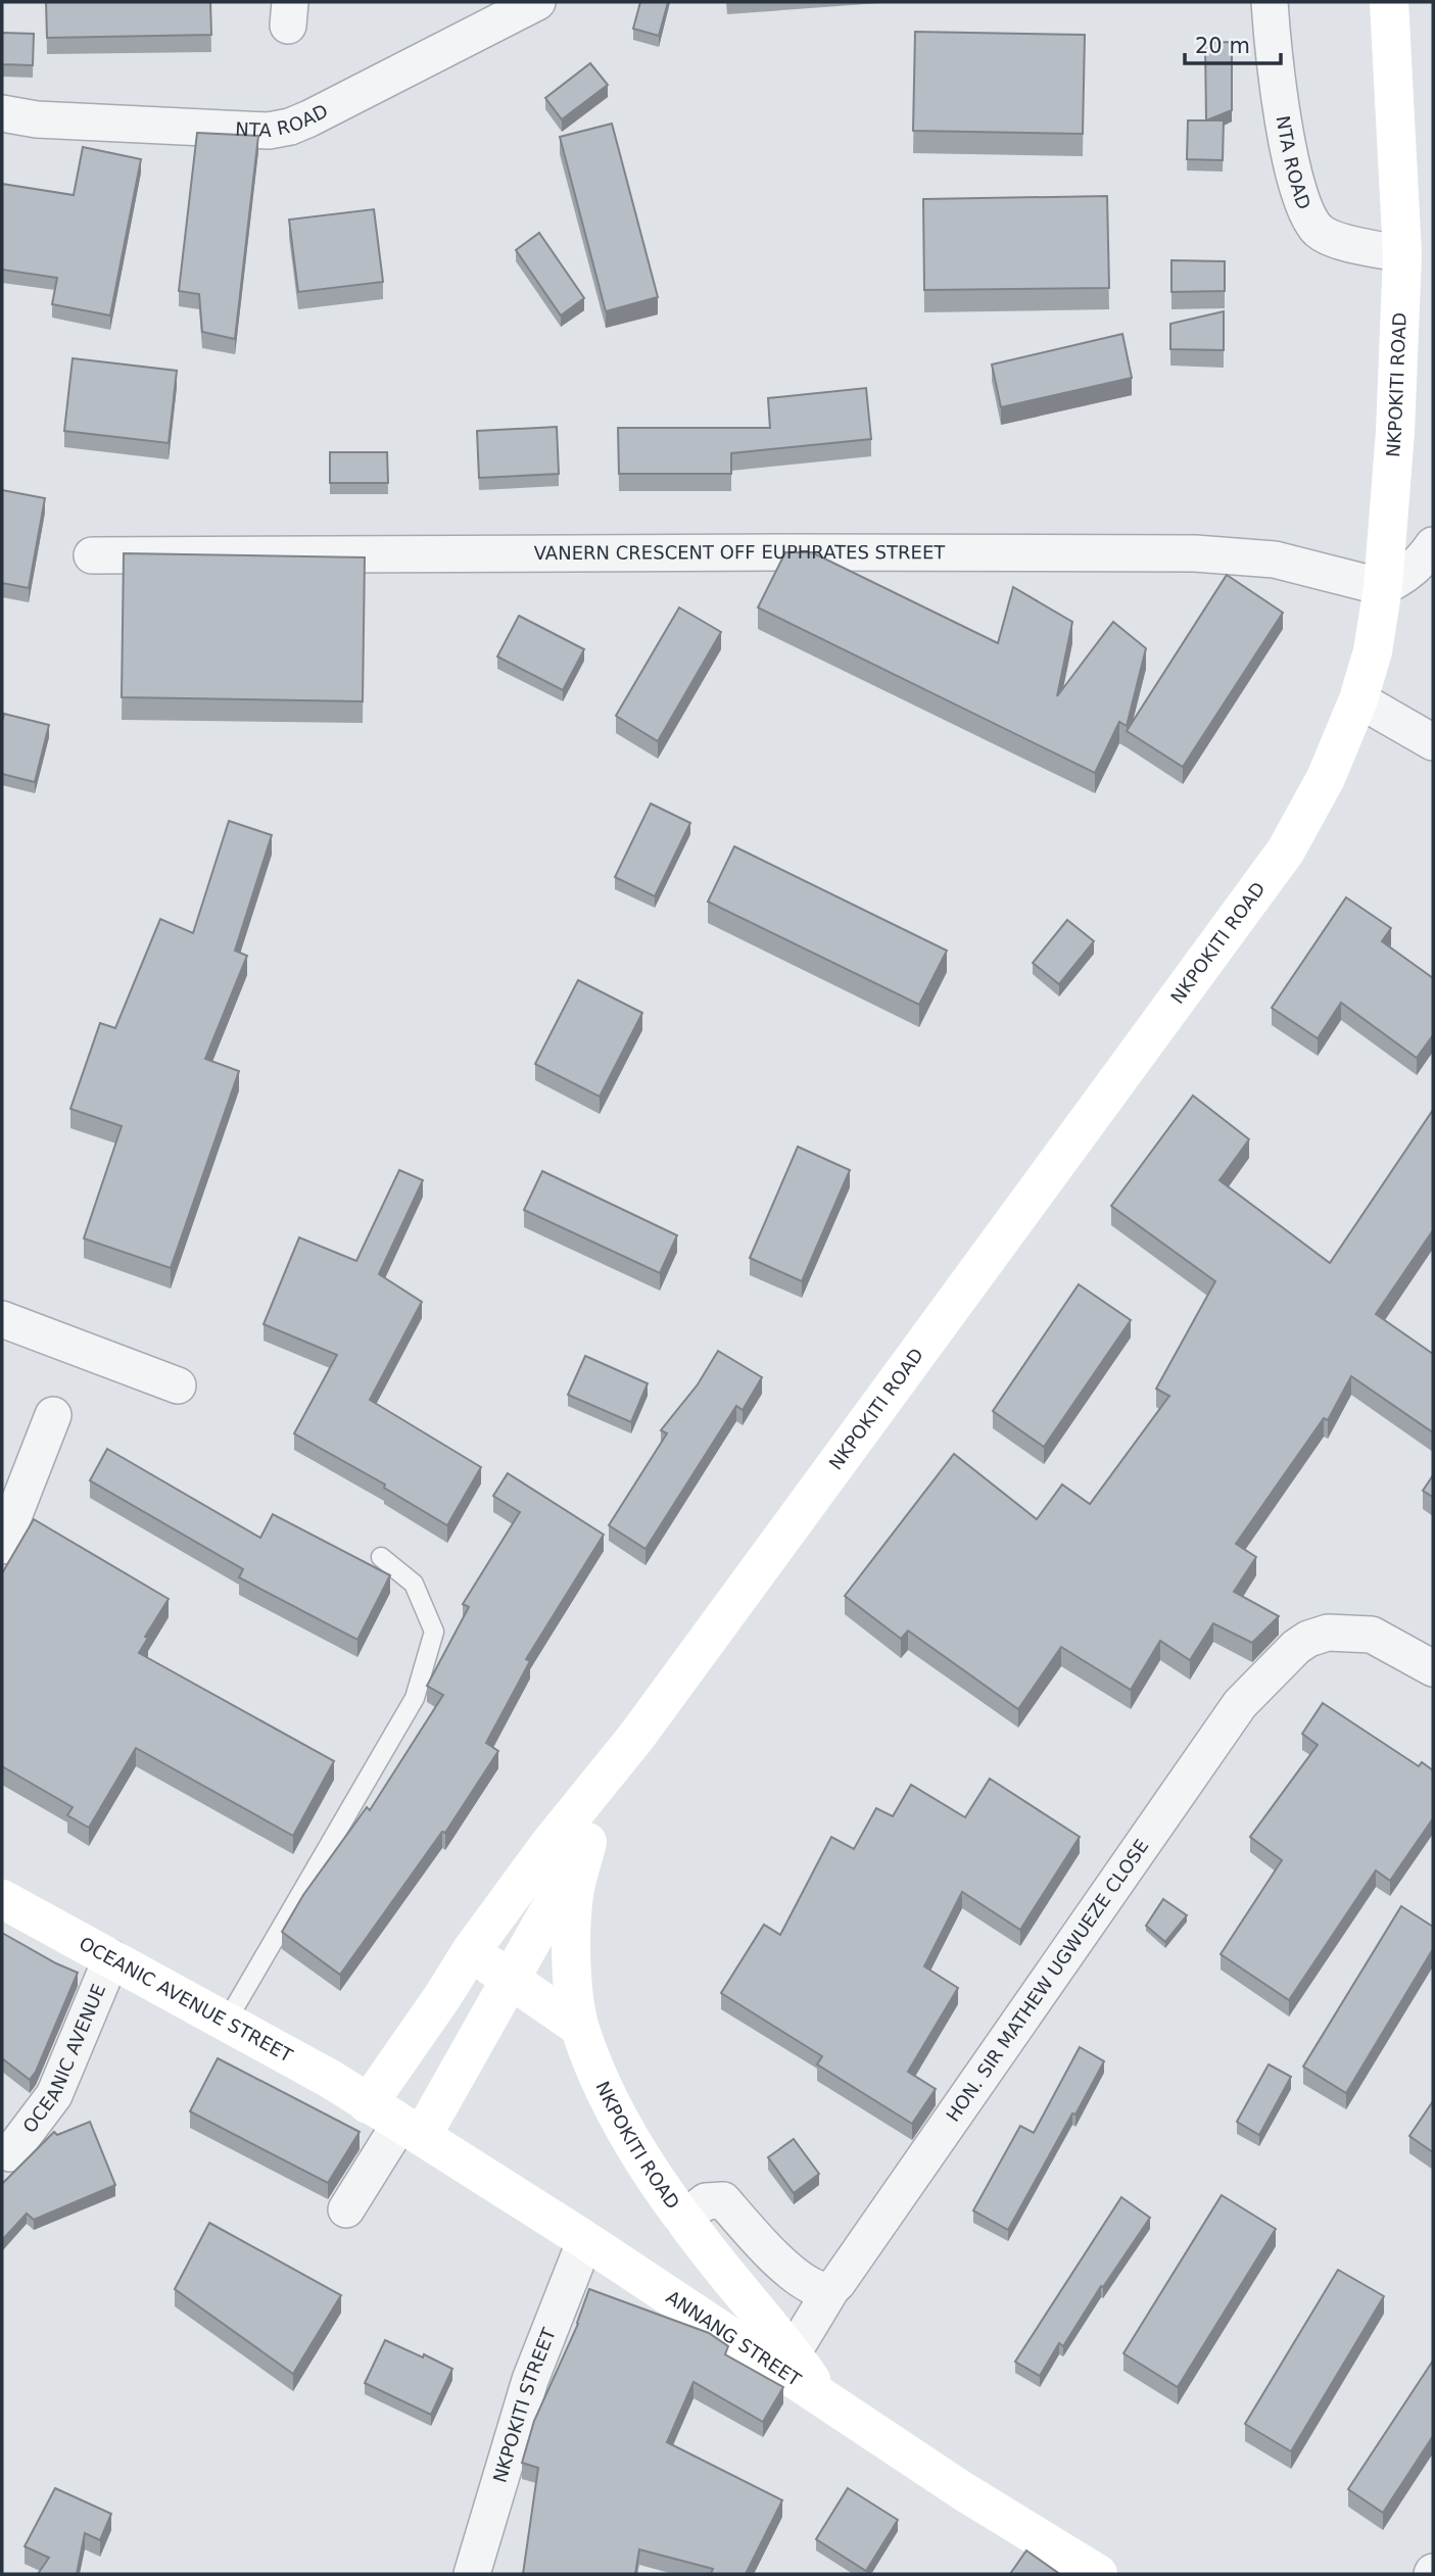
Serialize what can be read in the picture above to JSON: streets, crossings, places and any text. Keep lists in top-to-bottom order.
{
  "streets": {
    "main road": ["NKPOKITI ROAD", "OCEANIC AVENUE STREET", "ANNANG STREET"],
    "street": [
      "NTA ROAD",
      "VANERN CRESCENT OFF EUPHRATES STREET",
      "HON. SIR MATHEW UGWUEZE CLOSE",
      "OCEANIC AVENUE",
      "NKPOKITI STREET"
    ]
  },
  "crossings": [
    ["NTA ROAD", "NKPOKITI ROAD"],
    ["NKPOKITI ROAD", "VANERN CRESCENT OFF EUPHRATES STREET"],
    ["NKPOKITI ROAD", "HON. SIR MATHEW UGWUEZE CLOSE"],
    ["NKPOKITI ROAD", "ANNANG STREET"],
    ["OCEANIC AVENUE STREET", "OCEANIC AVENUE"],
    ["OCEANIC AVENUE STREET", "ANNANG STREET"],
    ["ANNANG STREET", "NKPOKITI STREET"]
  ],
  "scale_bar": "20 m"
}
